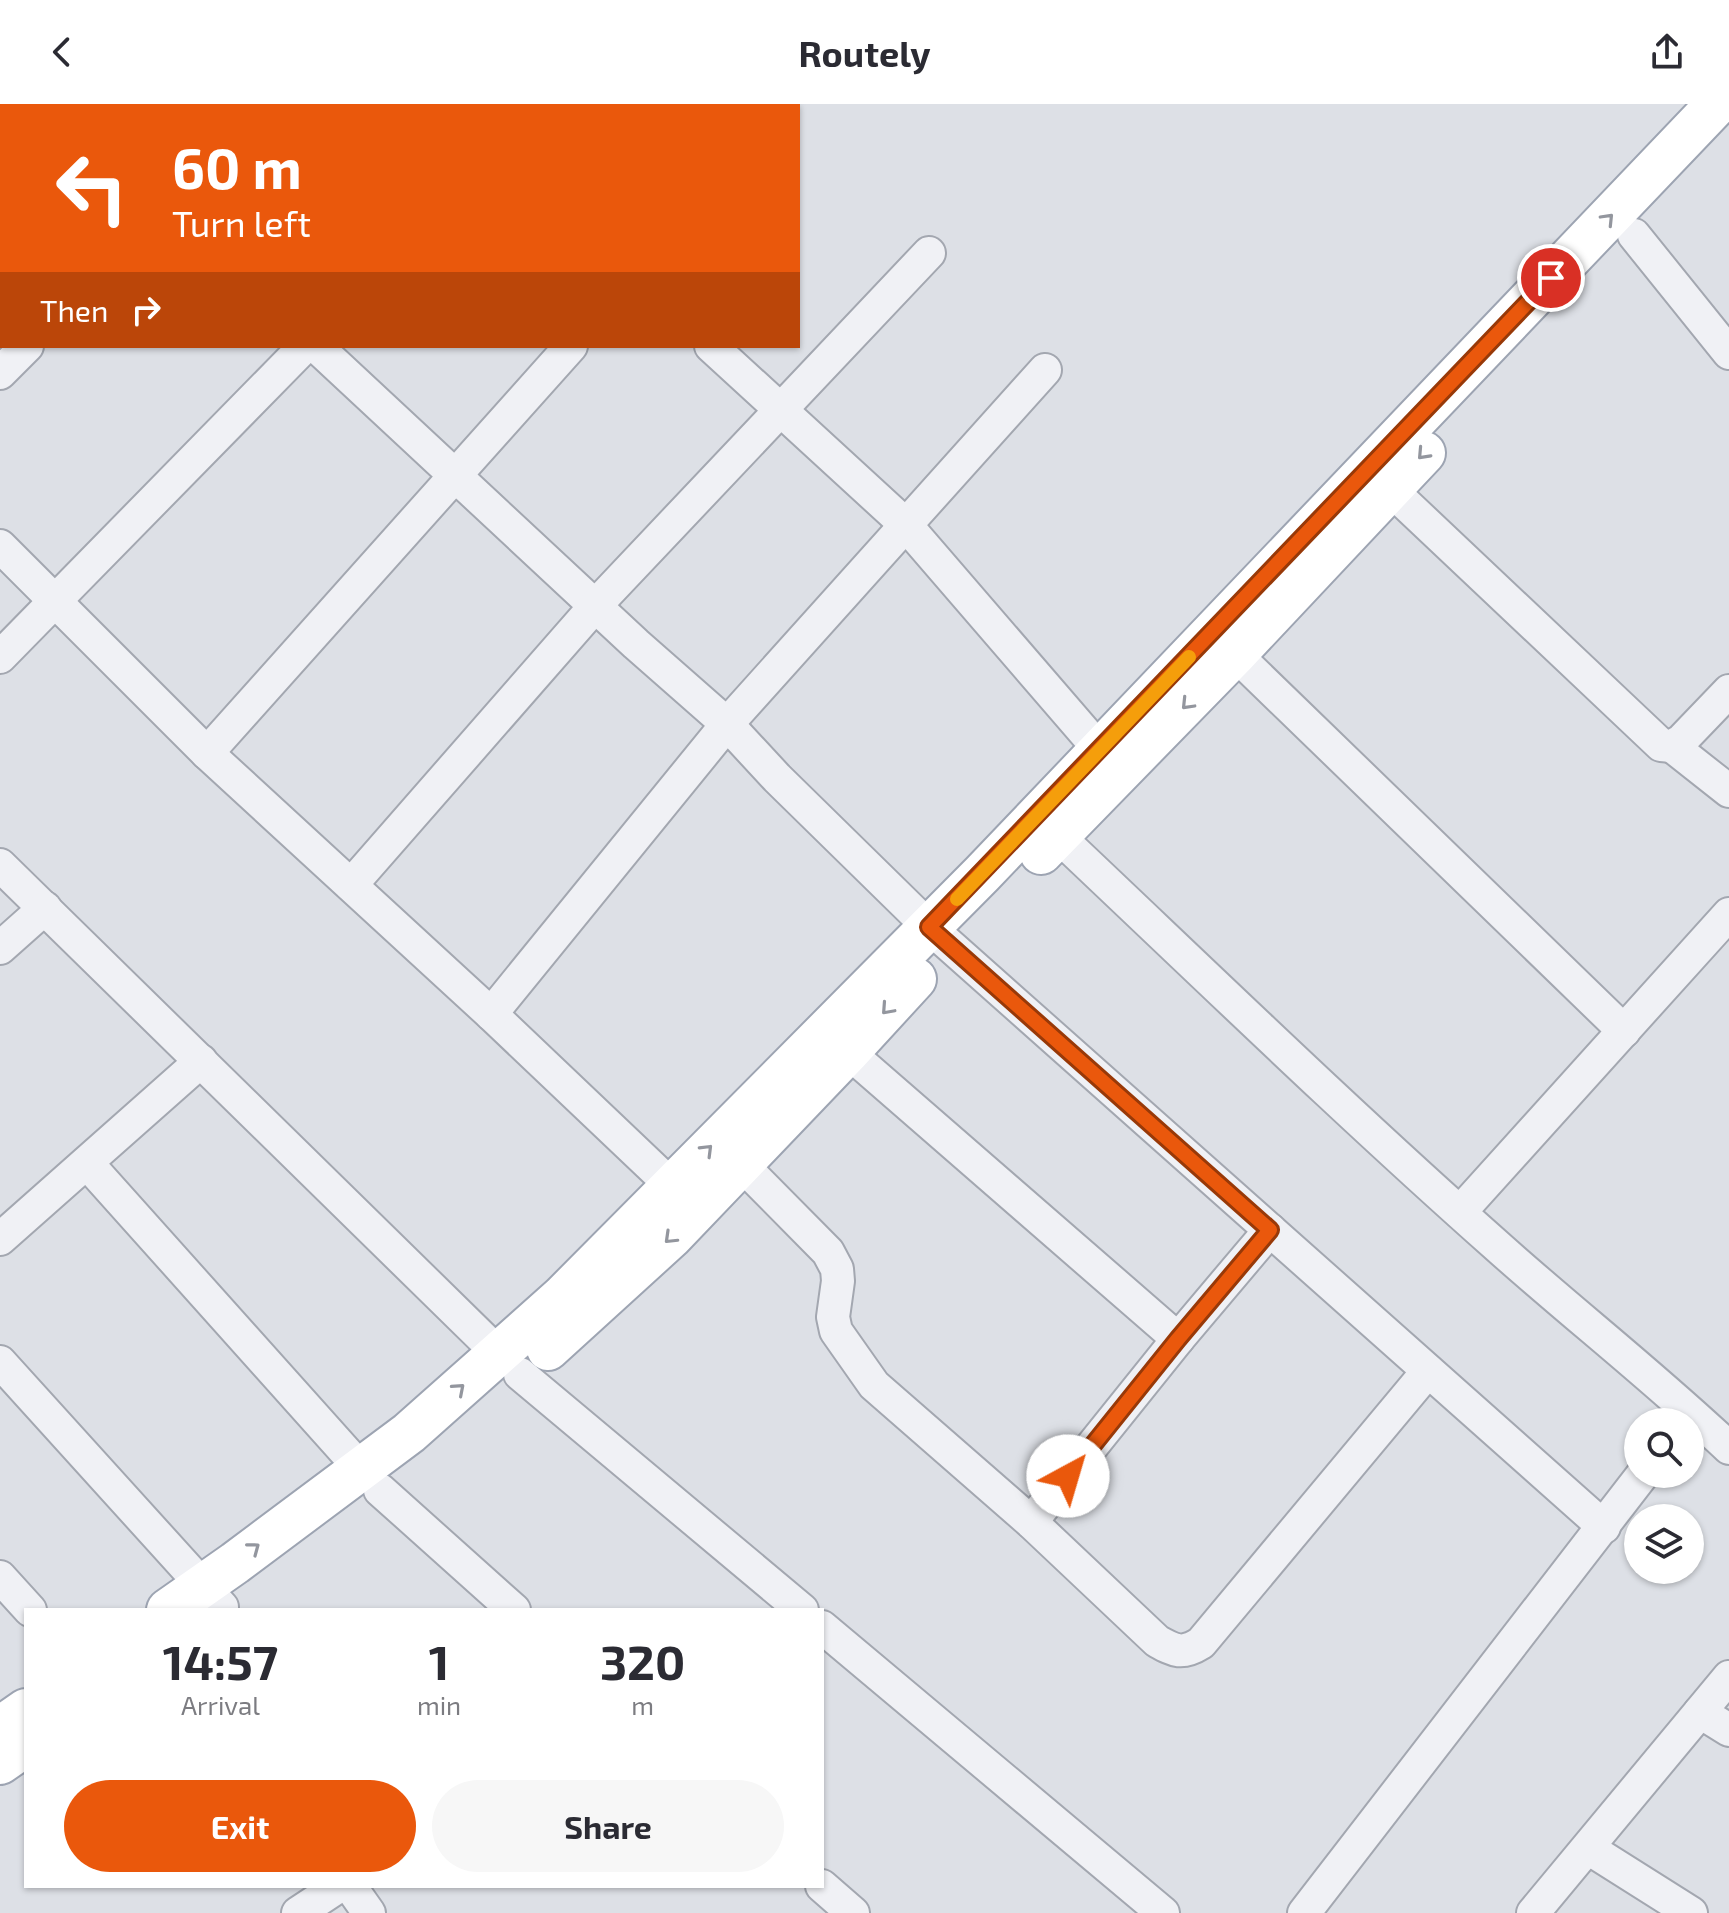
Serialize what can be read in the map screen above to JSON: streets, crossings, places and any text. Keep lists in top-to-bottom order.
{
  "page": {
    "header": "Routely",
    "turn": ["60 m", "Turn left"],
    "then": "Then",
    "eta": [
      "14:57",
      "Arrival",
      "1",
      "min",
      "320",
      "m"
    ],
    "buttons": ["Exit", "Share"]
  }
}
